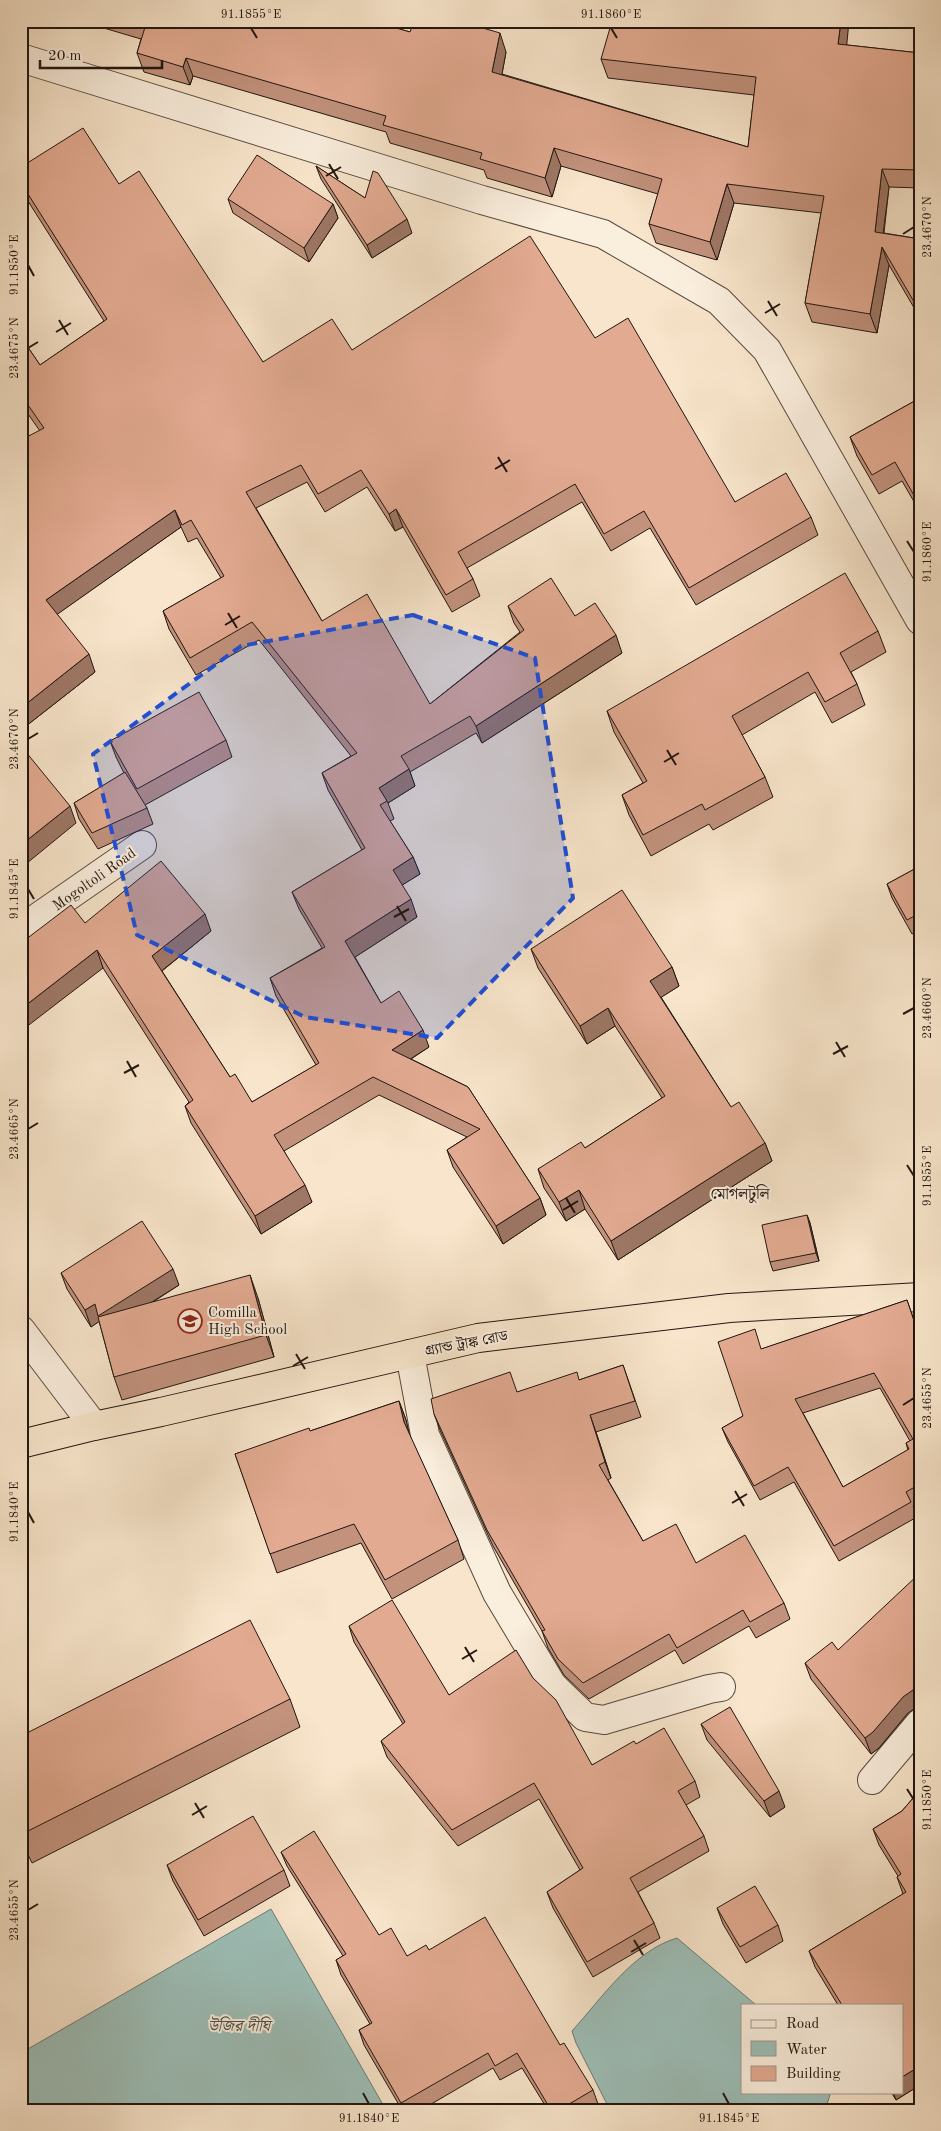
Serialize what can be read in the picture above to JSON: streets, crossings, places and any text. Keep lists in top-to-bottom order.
{
  "streets": {
    "highway": ["গ্র্যান্ড ট্রাঙ্ক রোড"],
    "street": ["Mogoltoli Road"]
  },
  "districts": ["মোগলটুলি"],
  "water": ["উজির দীঘি"],
  "places": {
    "school or university": ["Comilla High School"]
  },
  "legend": ["Road", "Water", "Building"],
  "scale_bar": "20 m",
  "coordinates": [
    "91.1855°E",
    "91.1860°E",
    "23.4670°N",
    "91.1850°E",
    "23.4675°N",
    "91.1845°E",
    "23.4660°N",
    "23.4665°N",
    "23.4655°N",
    "91.1840°E"
  ]
}
